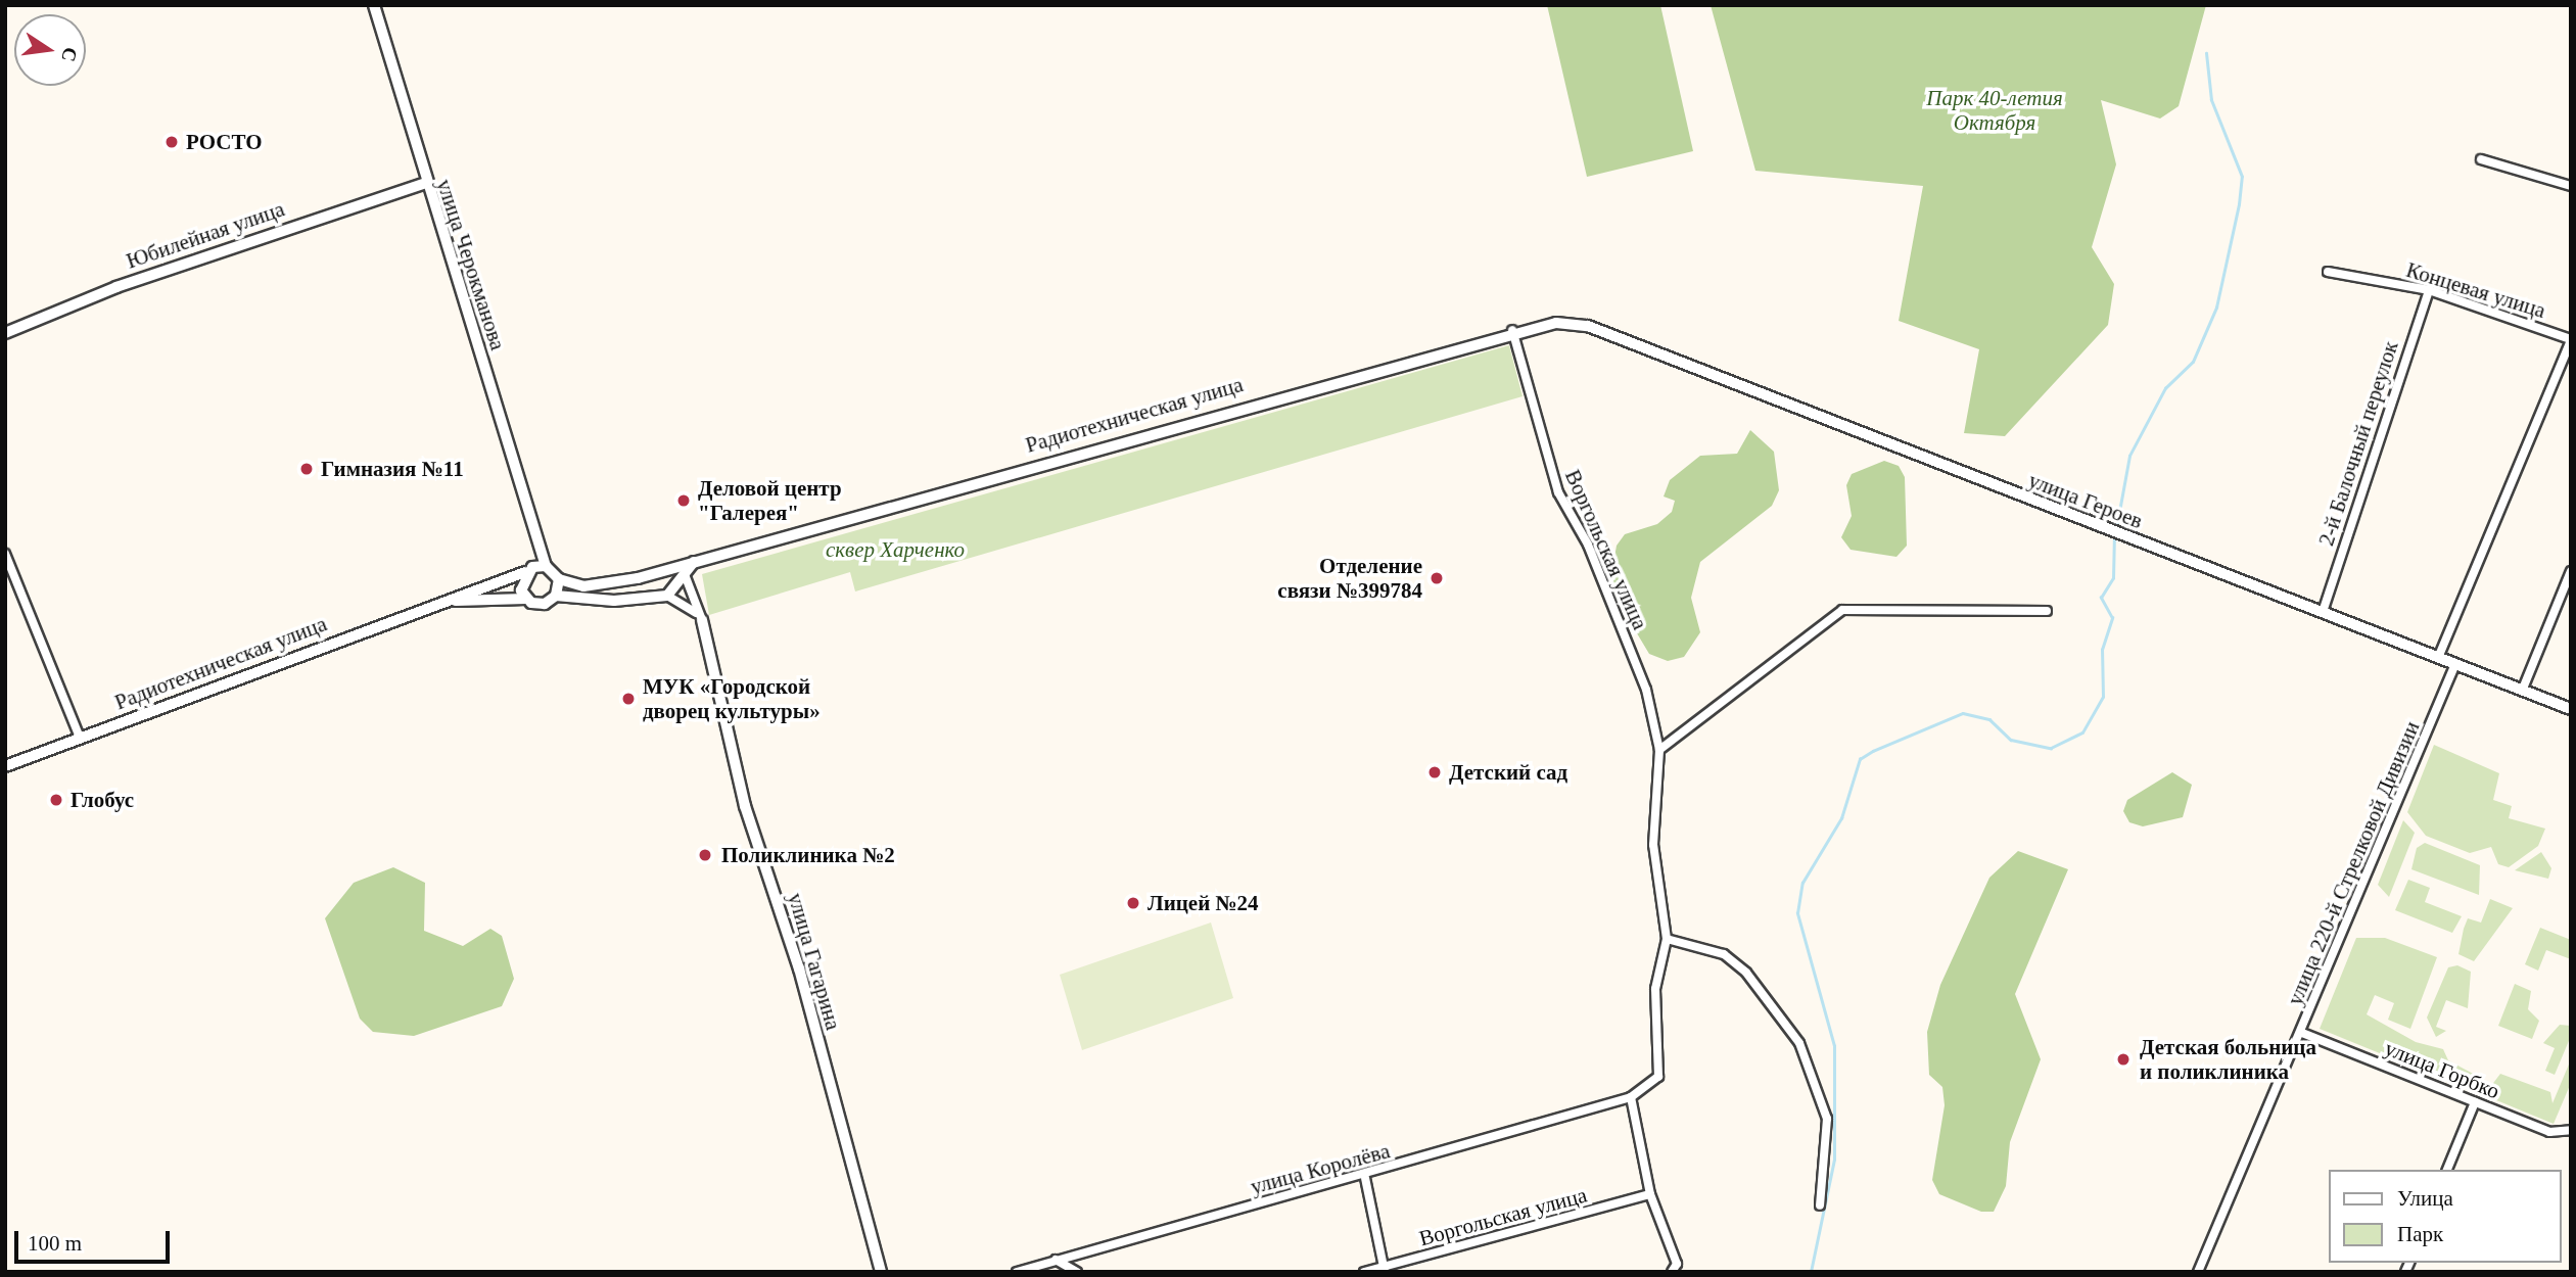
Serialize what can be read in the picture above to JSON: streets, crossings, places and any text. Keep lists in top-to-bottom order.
{
  "streets": {
    "street": [
      "Юбилейная улица",
      "улица Черокманова",
      "Концевая улица",
      "Радиотехническая улица",
      "2-й Балочный переулок",
      "улица Героев",
      "Воргольская улица",
      "улица 220-й Стрелковой Дивизии",
      "улица Гагарина",
      "улица Горбко",
      "улица Королёва"
    ]
  },
  "crossings": [
    ["Юбилейная улица", "улица Черокманова"],
    ["улица Черокманова", "Радиотехническая улица"],
    ["Концевая улица", "2-й Балочный переулок"],
    ["Радиотехническая улица", "улица Героев"],
    ["Радиотехническая улица", "Воргольская улица"],
    ["2-й Балочный переулок", "улица Героев"],
    ["улица Героев", "улица 220-й Стрелковой Дивизии"],
    ["Воргольская улица", "улица Королёва"],
    ["улица 220-й Стрелковой Дивизии", "улица Горбко"]
  ],
  "parks": ["Парк 40-летия Октября", "сквер Харченко"],
  "places": [
    "РОСТО",
    "Гимназия №11",
    "Деловой центр \"Галерея\"",
    "Отделение связи №399784",
    "МУК «Городской дворец культуры»",
    "Детский сад",
    "Глобус",
    "Поликлиника №2",
    "Лицей №24",
    "Детская больница и поликлиника"
  ],
  "legend": ["Улица", "Парк"],
  "scale_bar": "100 m",
  "north": "right"
}
